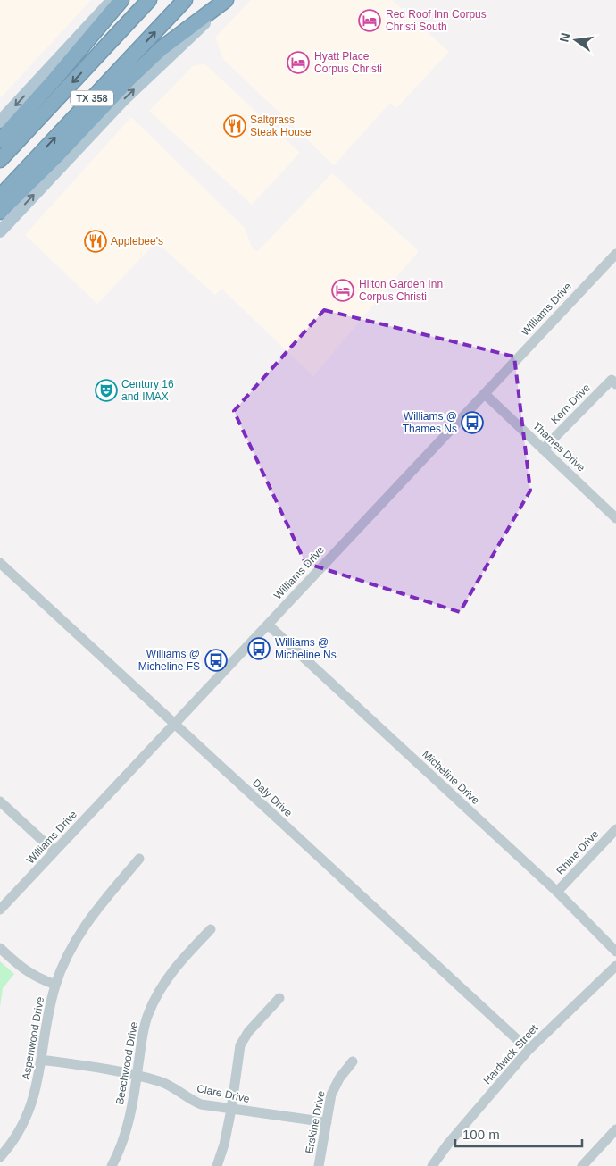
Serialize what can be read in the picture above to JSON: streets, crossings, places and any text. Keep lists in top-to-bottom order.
{
  "streets": {
    "highway": ["TX 358"],
    "street": [
      "Williams Drive",
      "Kern Drive",
      "Thames Drive",
      "Micheline Drive",
      "Daly Drive",
      "Rhine Drive",
      "Aspenwood Drive",
      "Hardwick Street",
      "Beechwood Drive",
      "Clare Drive",
      "Erskine Drive"
    ]
  },
  "crossings": [
    ["Williams Drive", "Thames Drive"],
    ["Williams Drive", "Micheline Drive"],
    ["Williams Drive", "Daly Drive"],
    ["Kern Drive", "Thames Drive"],
    ["Micheline Drive", "Rhine Drive"],
    ["Daly Drive", "Hardwick Street"],
    ["Aspenwood Drive", "Clare Drive"],
    ["Beechwood Drive", "Clare Drive"],
    ["Clare Drive", "Erskine Drive"]
  ],
  "places": {
    "hotel": ["Red Roof Inn Corpus Christi South", "Hyatt Place Corpus Christi", "Hilton Garden Inn Corpus Christi"],
    "restaurant": ["Saltgrass Steak House", "Applebee's"],
    "theatre": ["Century 16 and IMAX"],
    "bus stop": ["Williams @ Thames Ns", "Williams @ Micheline Ns", "Williams @ Micheline FS"]
  },
  "scale_bar": "100 m",
  "north": "left"
}
